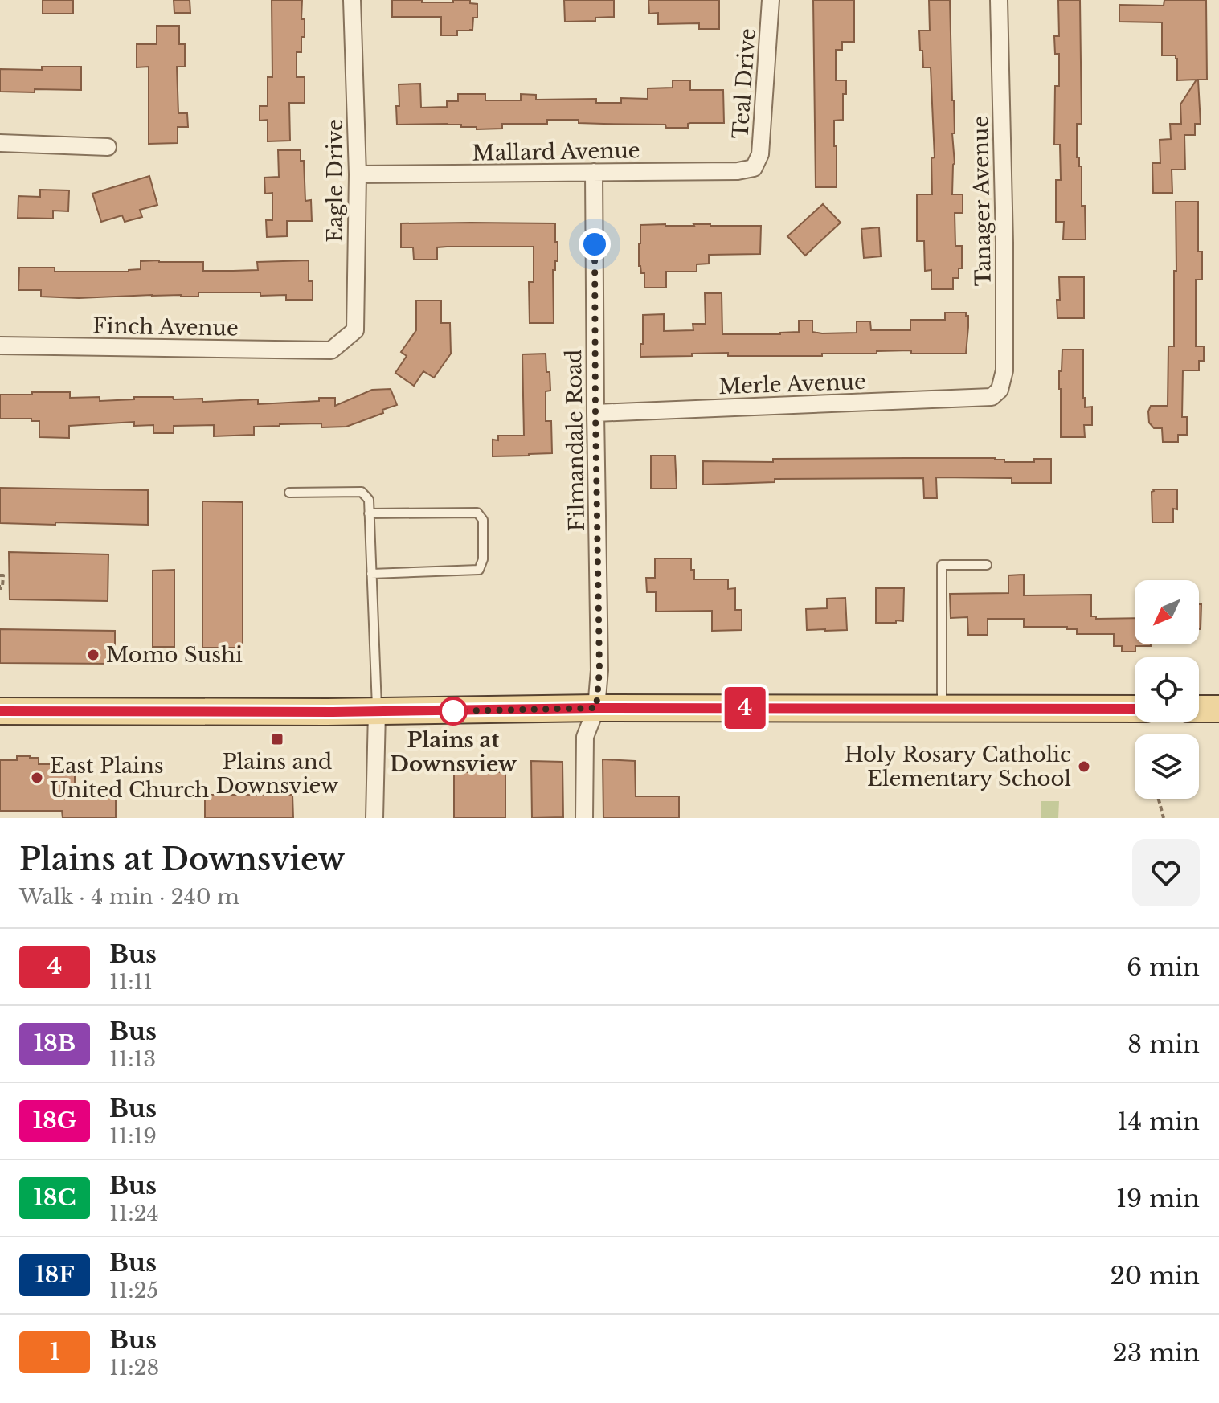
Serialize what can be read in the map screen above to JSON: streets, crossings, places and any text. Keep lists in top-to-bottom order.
{
  "streets": {
    "street": [
      "Teal Drive",
      "Mallard Avenue",
      "Eagle Drive",
      "Tanager Avenue",
      "Finch Avenue",
      "Merle Avenue",
      "Filmandale Road"
    ]
  },
  "crossings": [
    ["Teal Drive", "Mallard Avenue"],
    ["Mallard Avenue", "Eagle Drive"],
    ["Mallard Avenue", "Filmandale Road"],
    ["Eagle Drive", "Finch Avenue"],
    ["Tanager Avenue", "Merle Avenue"],
    ["Merle Avenue", "Filmandale Road"]
  ],
  "places": {
    "other": [
      "Momo Sushi",
      "Plains at Downsview",
      "Holy Rosary Catholic Elementary School",
      "East Plains United Church"
    ],
    "transit": ["Plains and Downsview"]
  },
  "lines": ["bus line 4"],
  "north": "bottom left",
  "page": {
    "on_map": "4",
    "heading": ["Plains at Downsview", "Walk · 4 min · 240 m"],
    "list": [
      {
        "mark": "4",
        "name": "Bus",
        "note": "11:11",
        "value": "6 min"
      },
      {
        "mark": "18B",
        "name": "Bus",
        "note": "11:13",
        "value": "8 min"
      },
      {
        "mark": "18G",
        "name": "Bus",
        "note": "11:19",
        "value": "14 min"
      },
      {
        "mark": "18C",
        "name": "Bus",
        "note": "11:24",
        "value": "19 min"
      },
      {
        "mark": "18F",
        "name": "Bus",
        "note": "11:25",
        "value": "20 min"
      },
      {
        "mark": "1",
        "name": "Bus",
        "note": "11:28",
        "value": "23 min"
      }
    ]
  }
}
